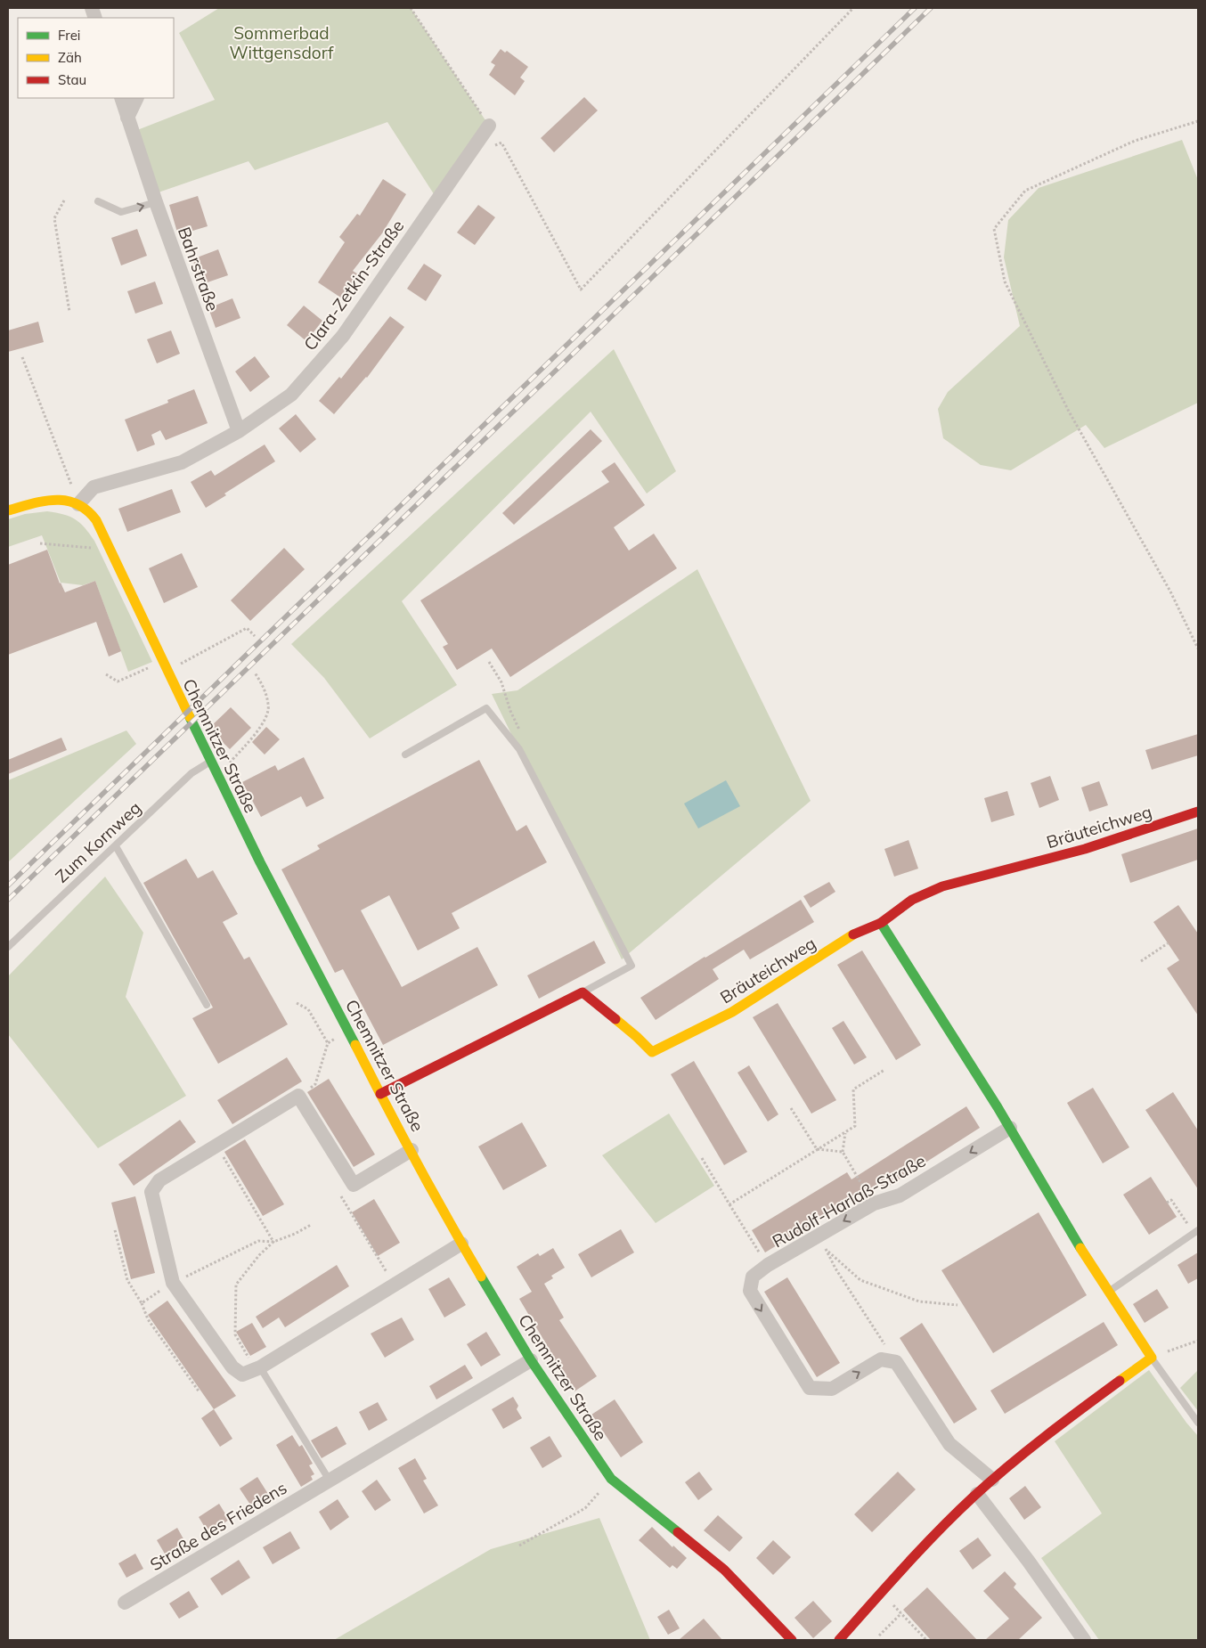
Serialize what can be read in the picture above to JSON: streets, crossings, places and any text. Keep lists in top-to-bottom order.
{
  "streets": {
    "street": [
      "Bahrstraße",
      "Clara-Zetkin-Straße",
      "Chemnitzer Straße",
      "Bräuteichweg",
      "Rudolf-Harlaß-Straße",
      "Straße des Friedens"
    ],
    "lane": ["Zum Kornweg"]
  },
  "crossings": [
    ["Bahrstraße", "Clara-Zetkin-Straße"],
    ["Clara-Zetkin-Straße", "Chemnitzer Straße"],
    ["Chemnitzer Straße", "Zum Kornweg"],
    ["Chemnitzer Straße", "Straße des Friedens"]
  ],
  "parks": ["Sommerbad Wittgensdorf"],
  "legend": ["Frei", "Zäh", "Stau"]
}
